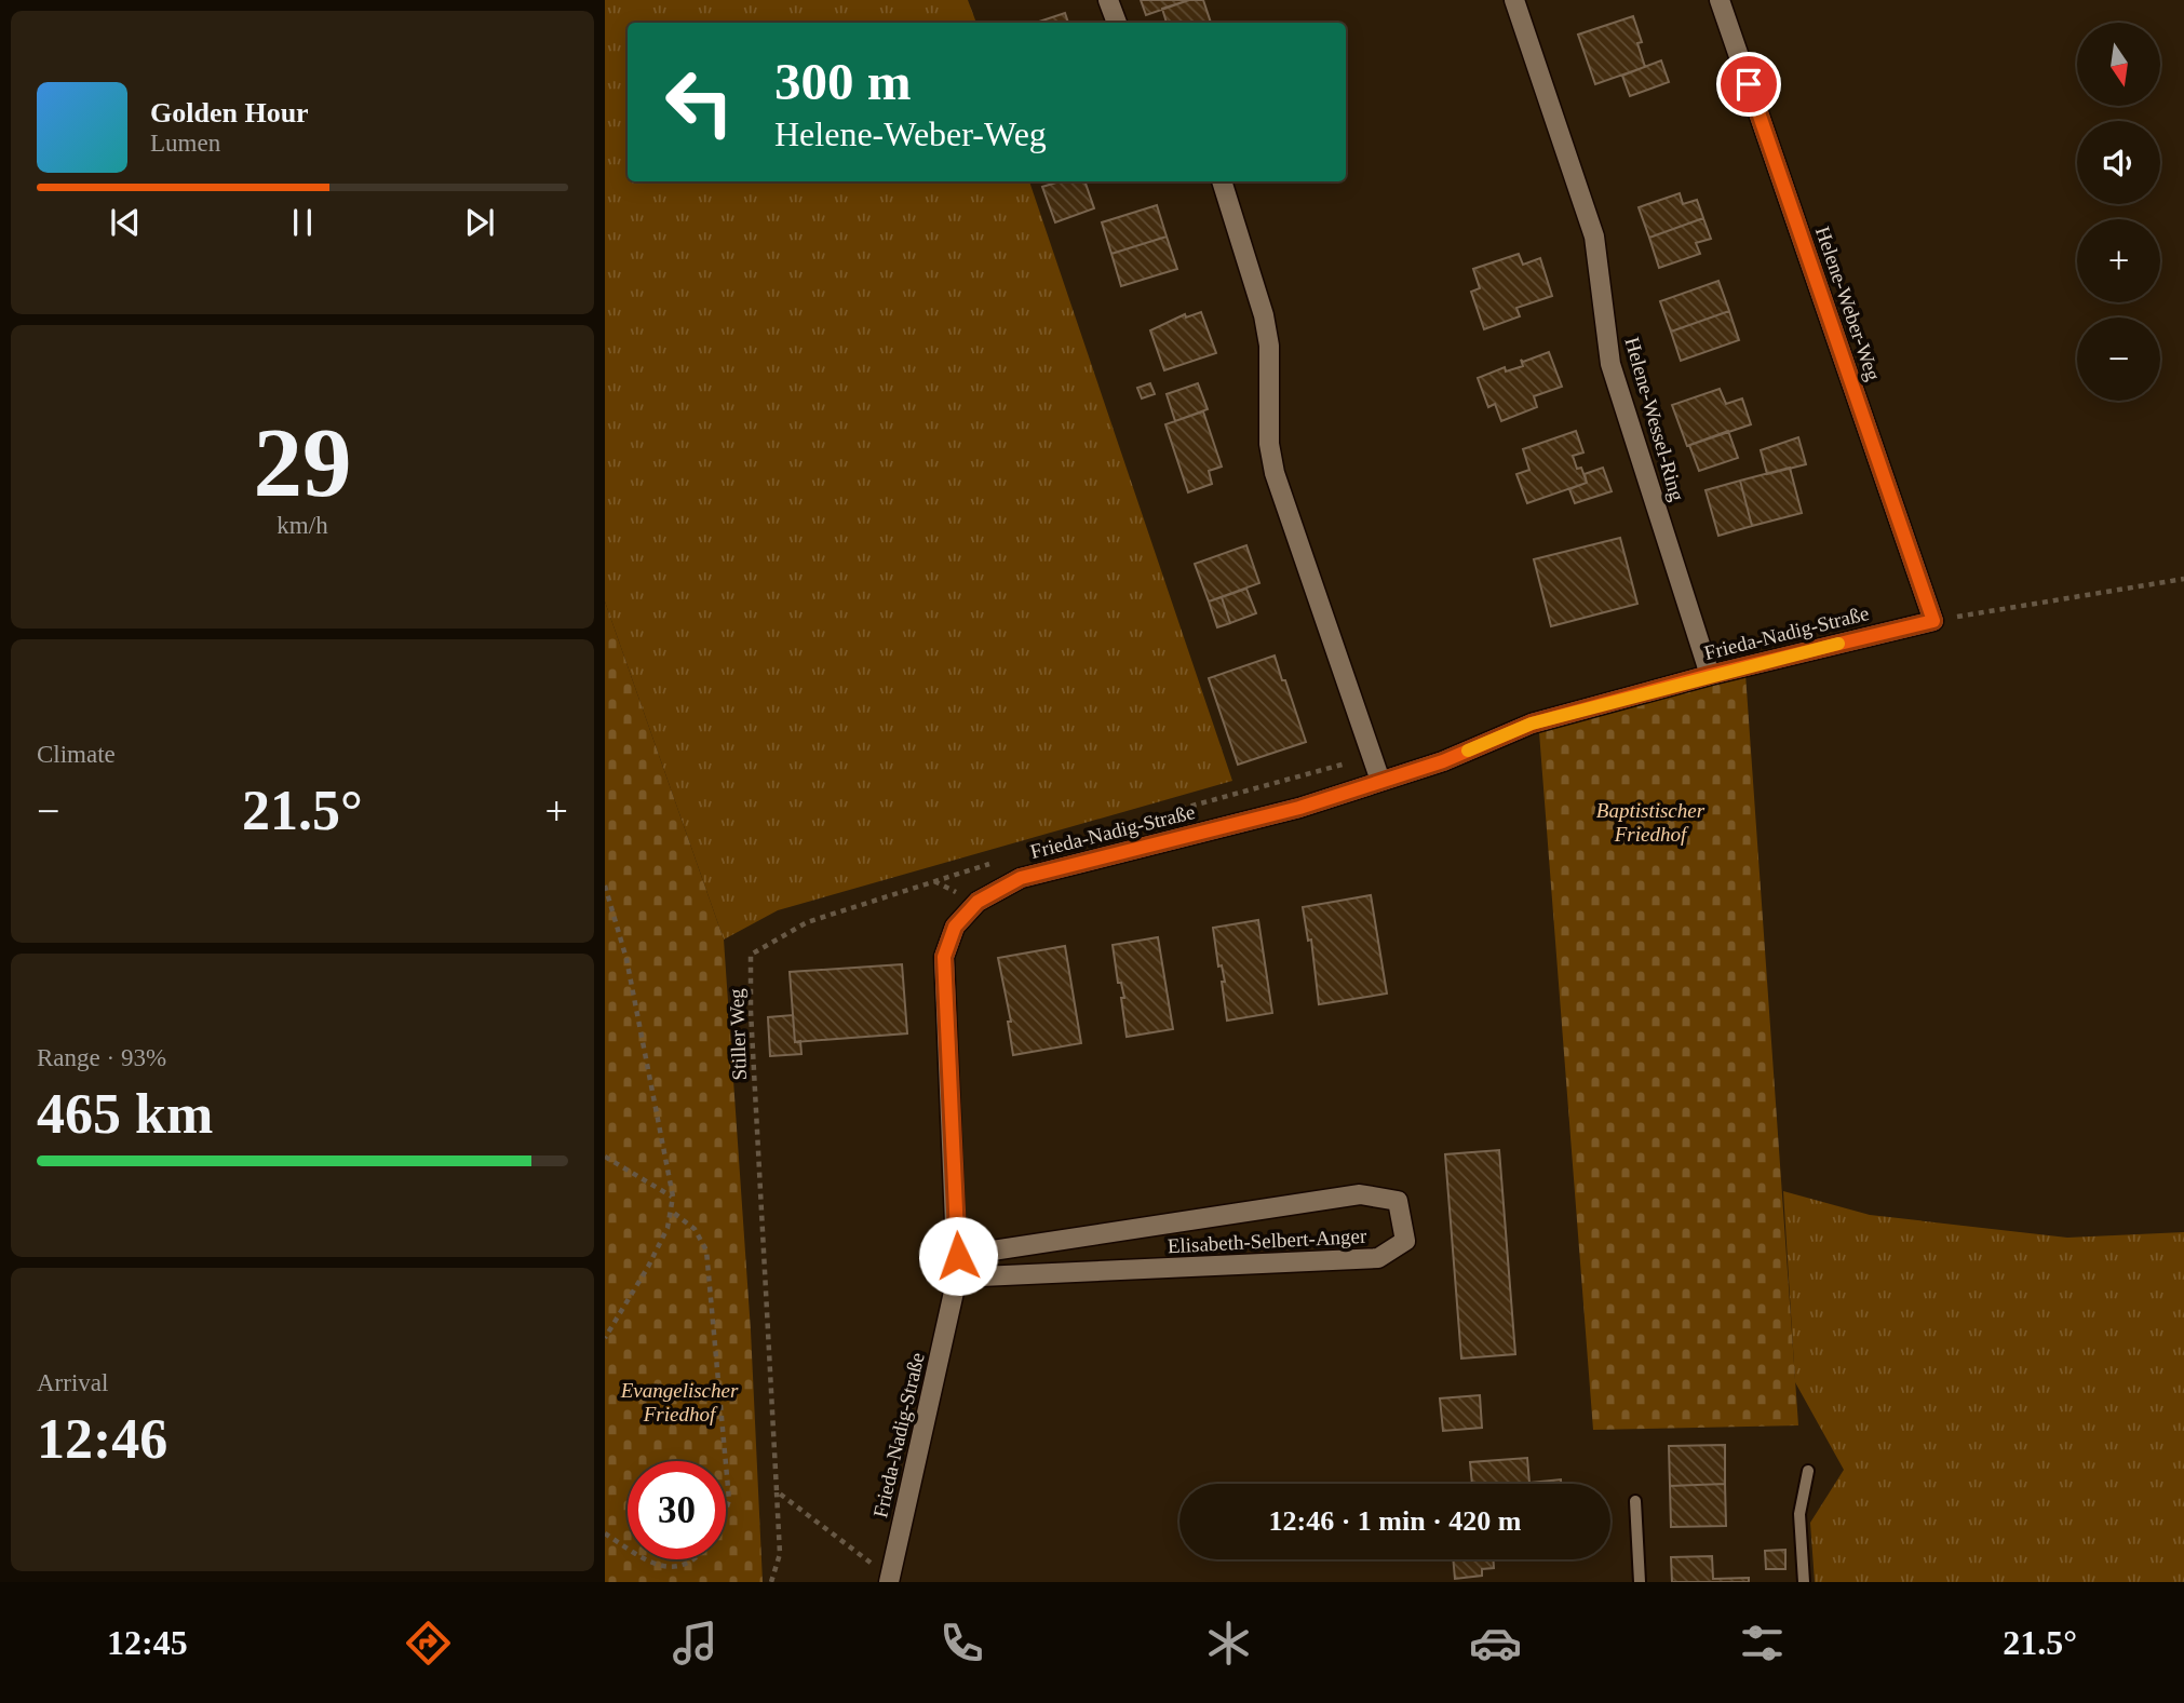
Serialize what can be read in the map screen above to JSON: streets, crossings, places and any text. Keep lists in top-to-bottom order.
{
  "streets": {
    "street": [
      "Helene-Weber-Weg",
      "Helene-Wessel-Ring",
      "Frieda-Nadig-Straße",
      "Elisabeth-Selbert-Anger"
    ],
    "path": ["Stiller Weg"]
  },
  "crossings": [
    ["Helene-Weber-Weg", "Frieda-Nadig-Straße"],
    ["Helene-Wessel-Ring", "Frieda-Nadig-Straße"],
    ["Frieda-Nadig-Straße", "Elisabeth-Selbert-Anger"]
  ],
  "parks": ["Baptistischer Friedhof", "Evangelischer Friedhof"],
  "north": "bottom",
  "page": {
    "map_buttons": ["+", "−"],
    "turn": ["300 m", "Helene-Weber-Weg"],
    "song": ["Golden Hour", "Lumen"],
    "tile": [
      ["29", "km/h"],
      "Climate",
      ["Range · 93%", "465 km"],
      ["Arrival", "12:46"]
    ],
    "heat": ["−", "21.5°", "+"],
    "limit": "30",
    "trip": "12:46 · 1 min · 420 m",
    "tabs": ["12:45", "21.5°"]
  }
}
